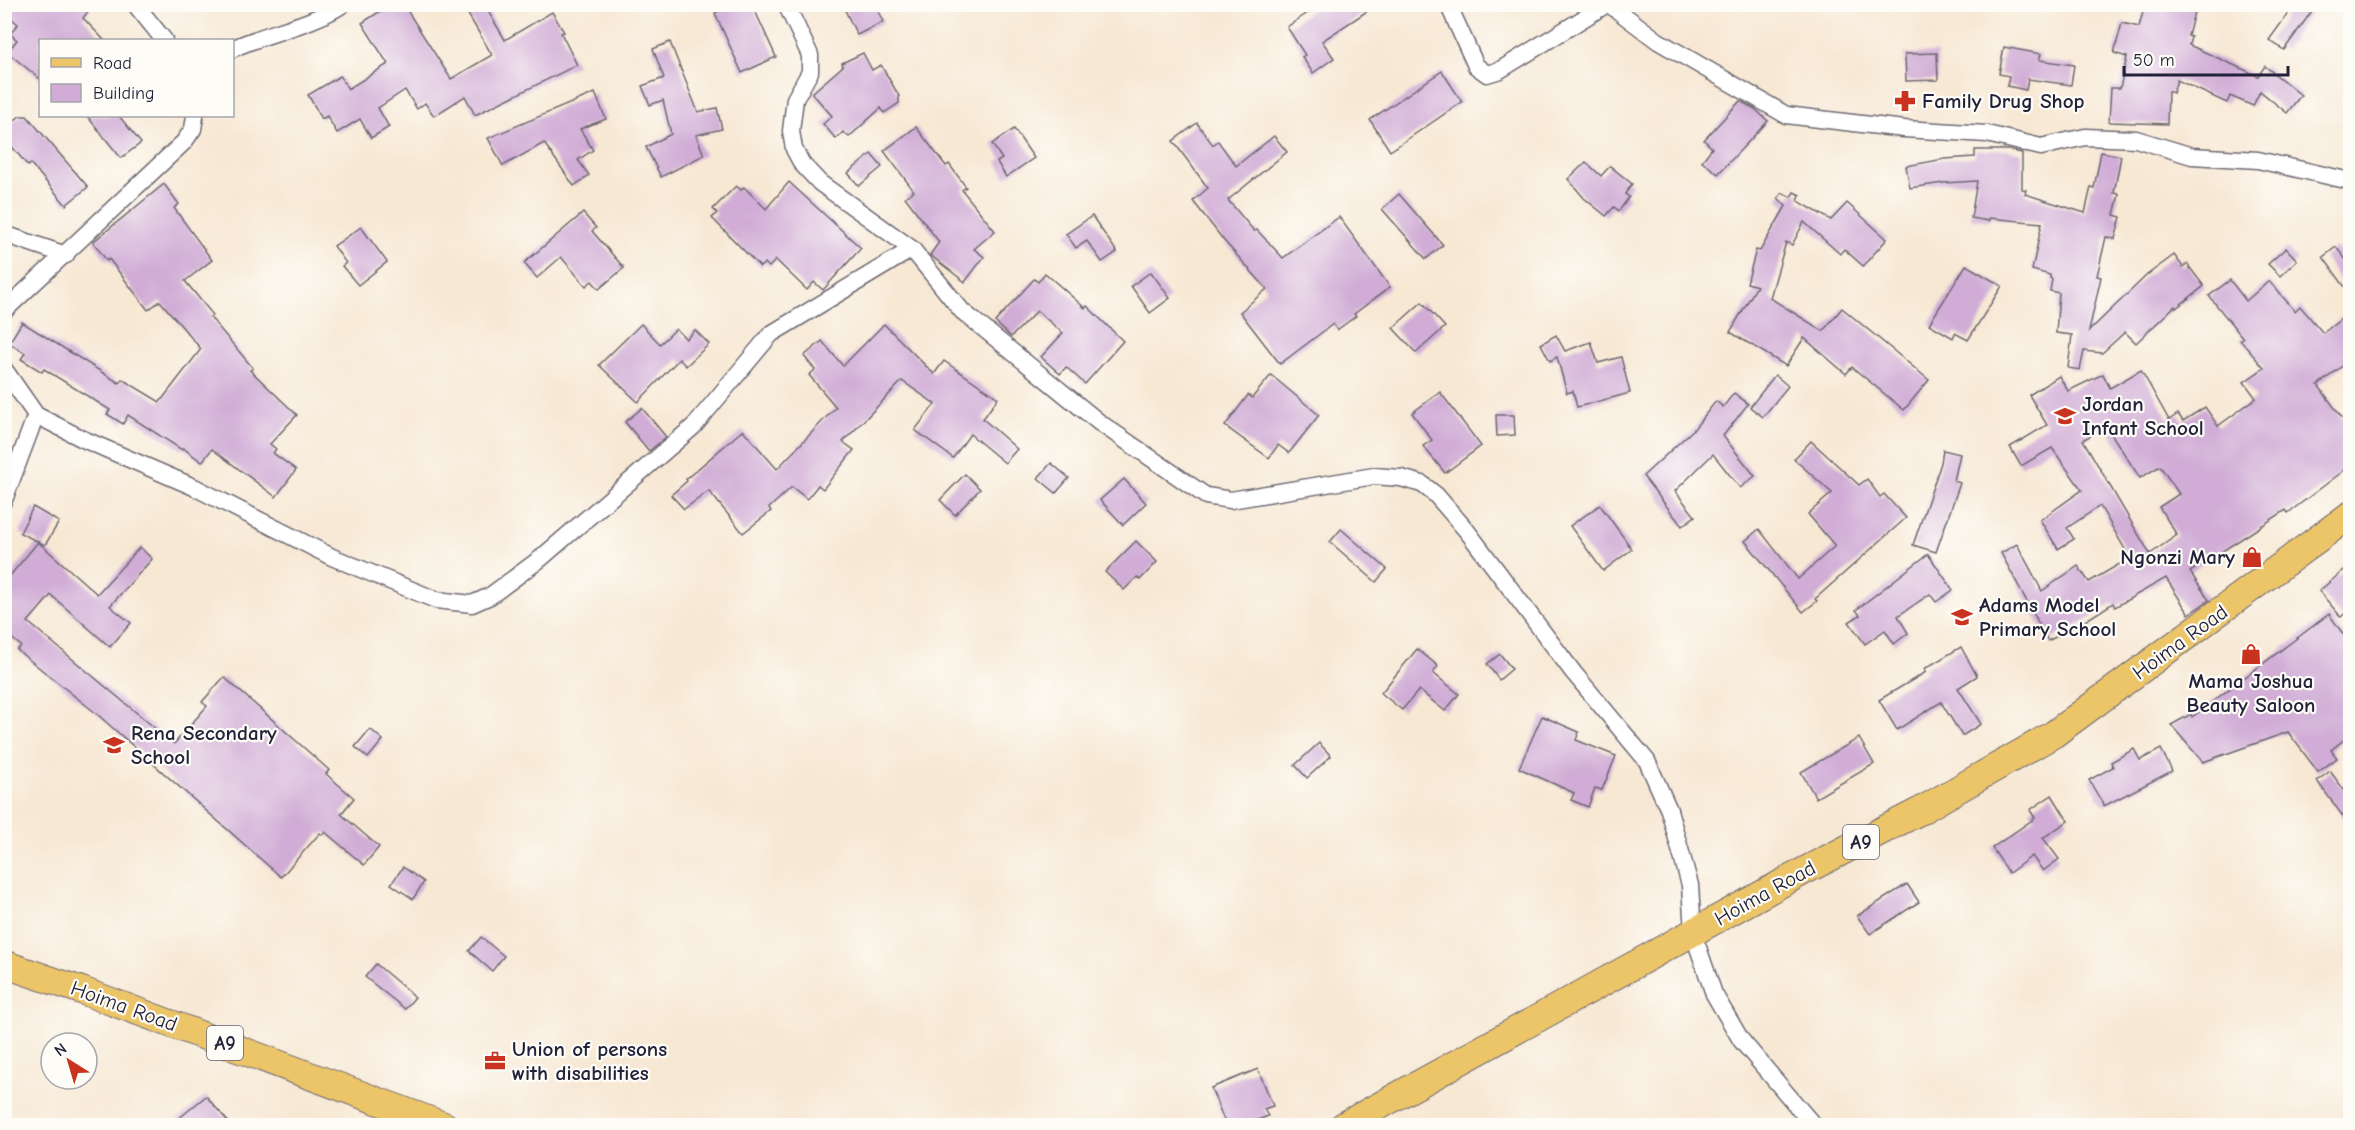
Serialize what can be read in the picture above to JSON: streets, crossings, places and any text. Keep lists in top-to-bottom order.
{
  "streets": {
    "main road": ["Hoima Road", "A9"]
  },
  "places": {
    "pharmacy": ["Family Drug Shop"],
    "school or university": ["Jordan Infant School", "Adams Model Primary School", "Rena Secondary School"],
    "shop": ["Ngonzi Mary", "Mama Joshua Beauty Saloon"],
    "office": ["Union of persons with disabilities"]
  },
  "legend": ["Road", "Building"],
  "scale_bar": "50 m",
  "north": "top left"
}
